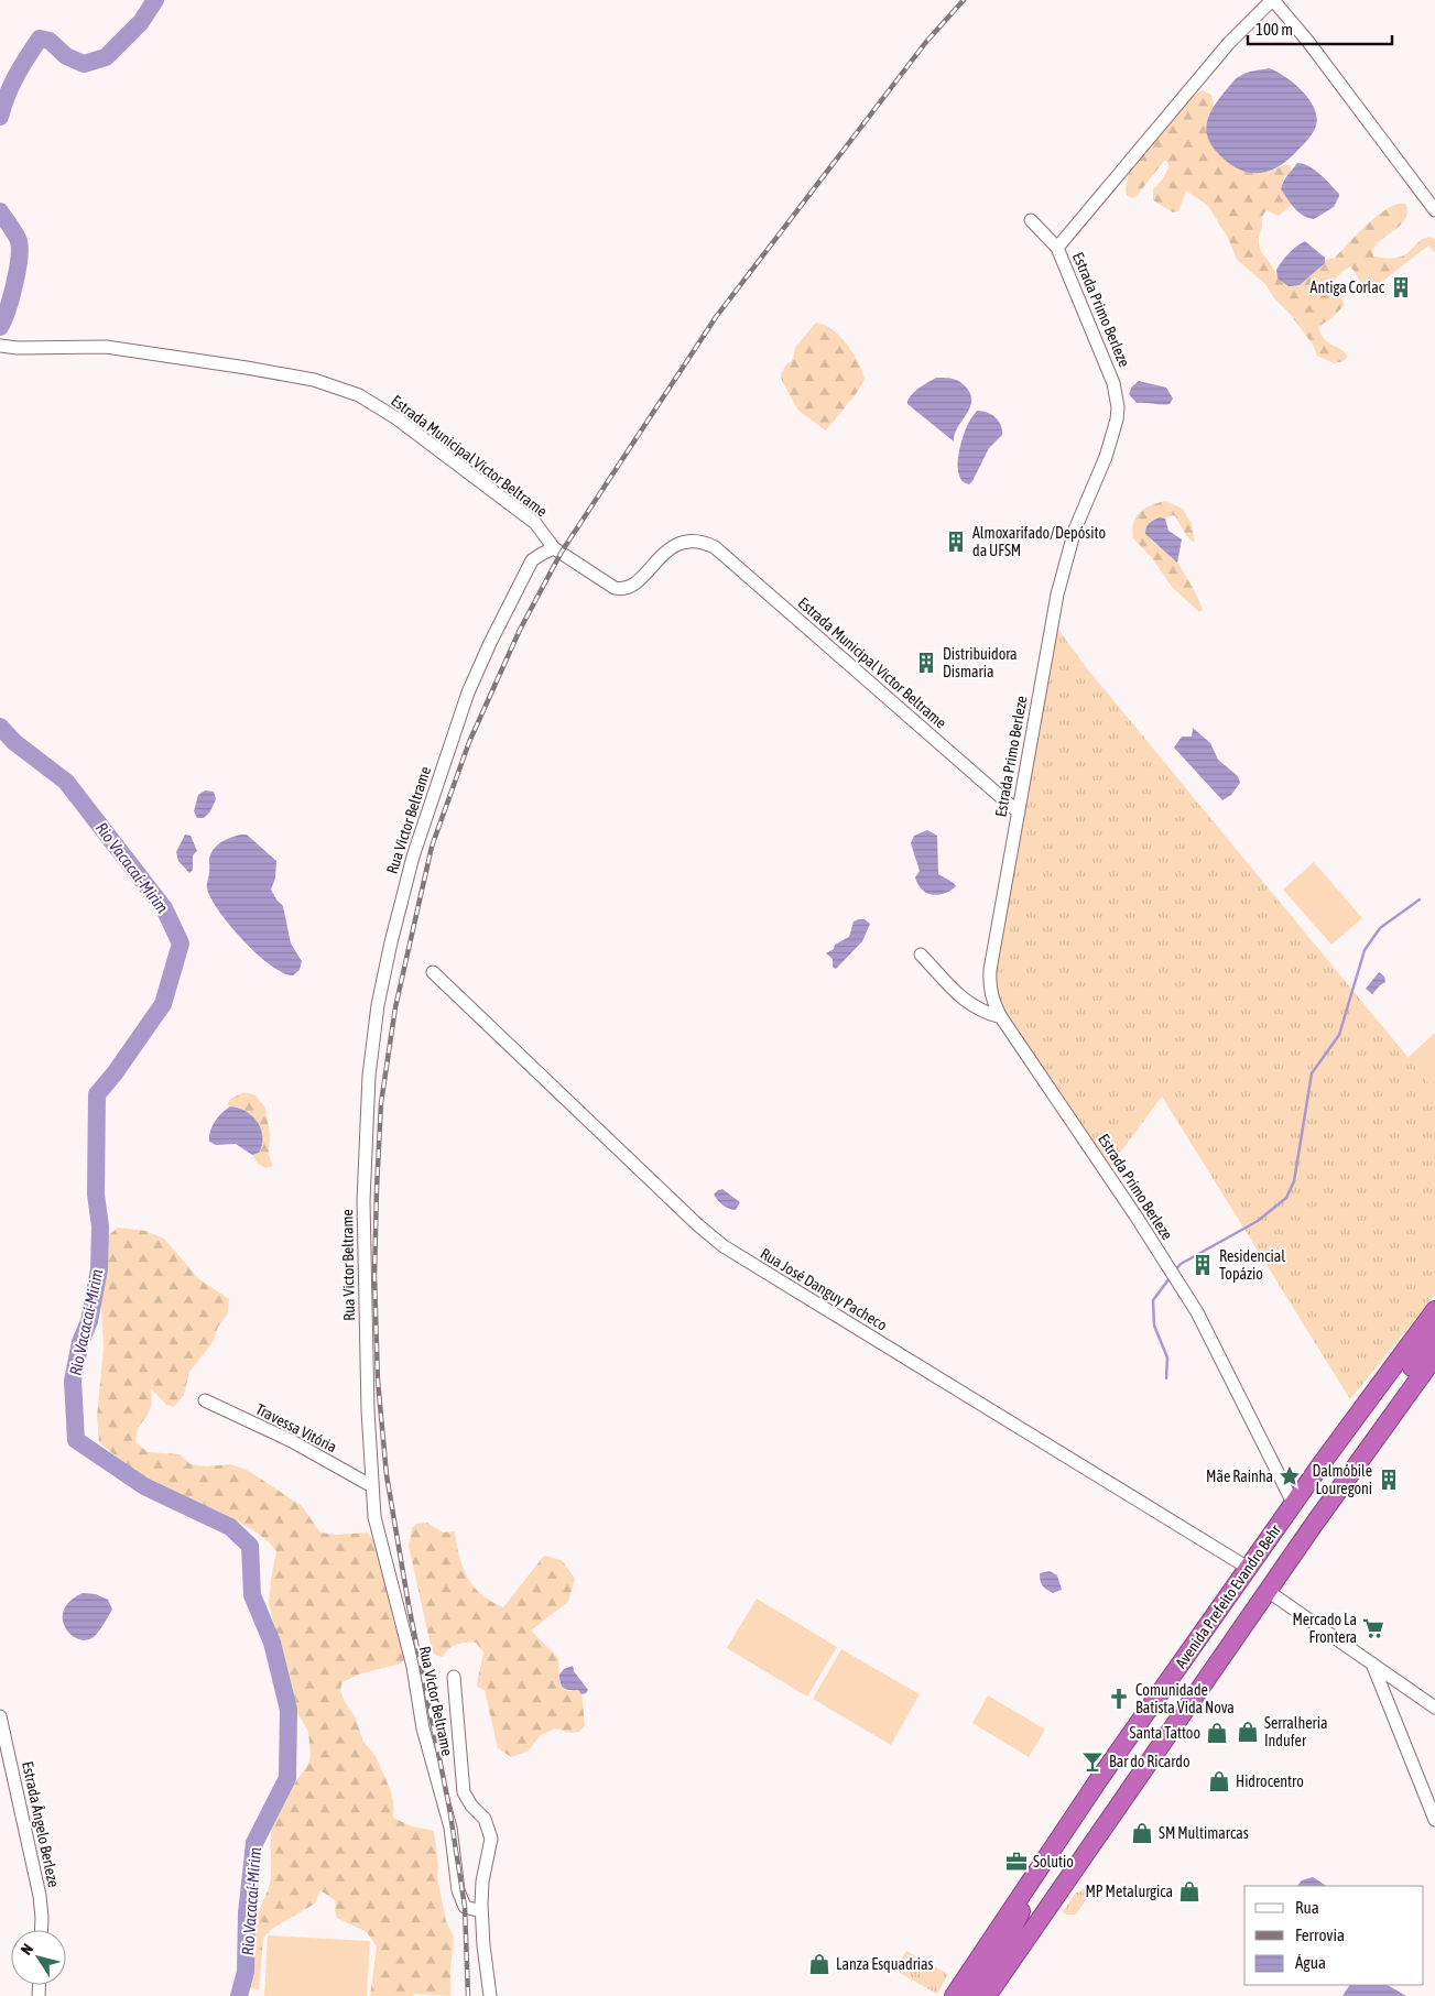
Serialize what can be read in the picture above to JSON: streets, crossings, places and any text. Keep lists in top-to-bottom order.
{
  "streets": {
    "highway": ["Avenida Prefeito Evandro Behr"],
    "street": [
      "Estrada Primo Berleze",
      "Estrada Municipal Victor Beltrame",
      "Rua Victor Beltrame",
      "Rua José Danguy Pacheco",
      "Travessa Vitória",
      "Estrada Ângelo Berleze"
    ]
  },
  "crossings": [
    ["Estrada Primo Berleze", "Estrada Municipal Victor Beltrame"],
    ["Estrada Primo Berleze", "Avenida Prefeito Evandro Behr"],
    ["Estrada Municipal Victor Beltrame", "Rua Victor Beltrame"],
    ["Rua Victor Beltrame", "Travessa Vitória"],
    ["Rua José Danguy Pacheco", "Avenida Prefeito Evandro Behr"]
  ],
  "water": ["Rio Vacacaí-Mirim"],
  "places": {
    "building": [
      "Antiga Corlac",
      "Almoxarifado/Depósito da UFSM",
      "Distribuidora Dismaria",
      "Residencial Topázio",
      "Dalmóbile Louregoni"
    ],
    "place": ["Mãe Rainha"],
    "supermarket": ["Mercado La Frontera"],
    "church": ["Comunidade Batista Vida Nova"],
    "shop": [
      "Serralheria Indufer",
      "Santa Tattoo",
      "Hidrocentro",
      "SM Multimarcas",
      "MP Metalurgica",
      "Lanza Esquadrias"
    ],
    "bar": ["Bar do Ricardo"],
    "office": ["Solutio"]
  },
  "legend": ["Rua", "Ferrovia", "Água"],
  "scale_bar": "100 m",
  "north": "top left"
}
